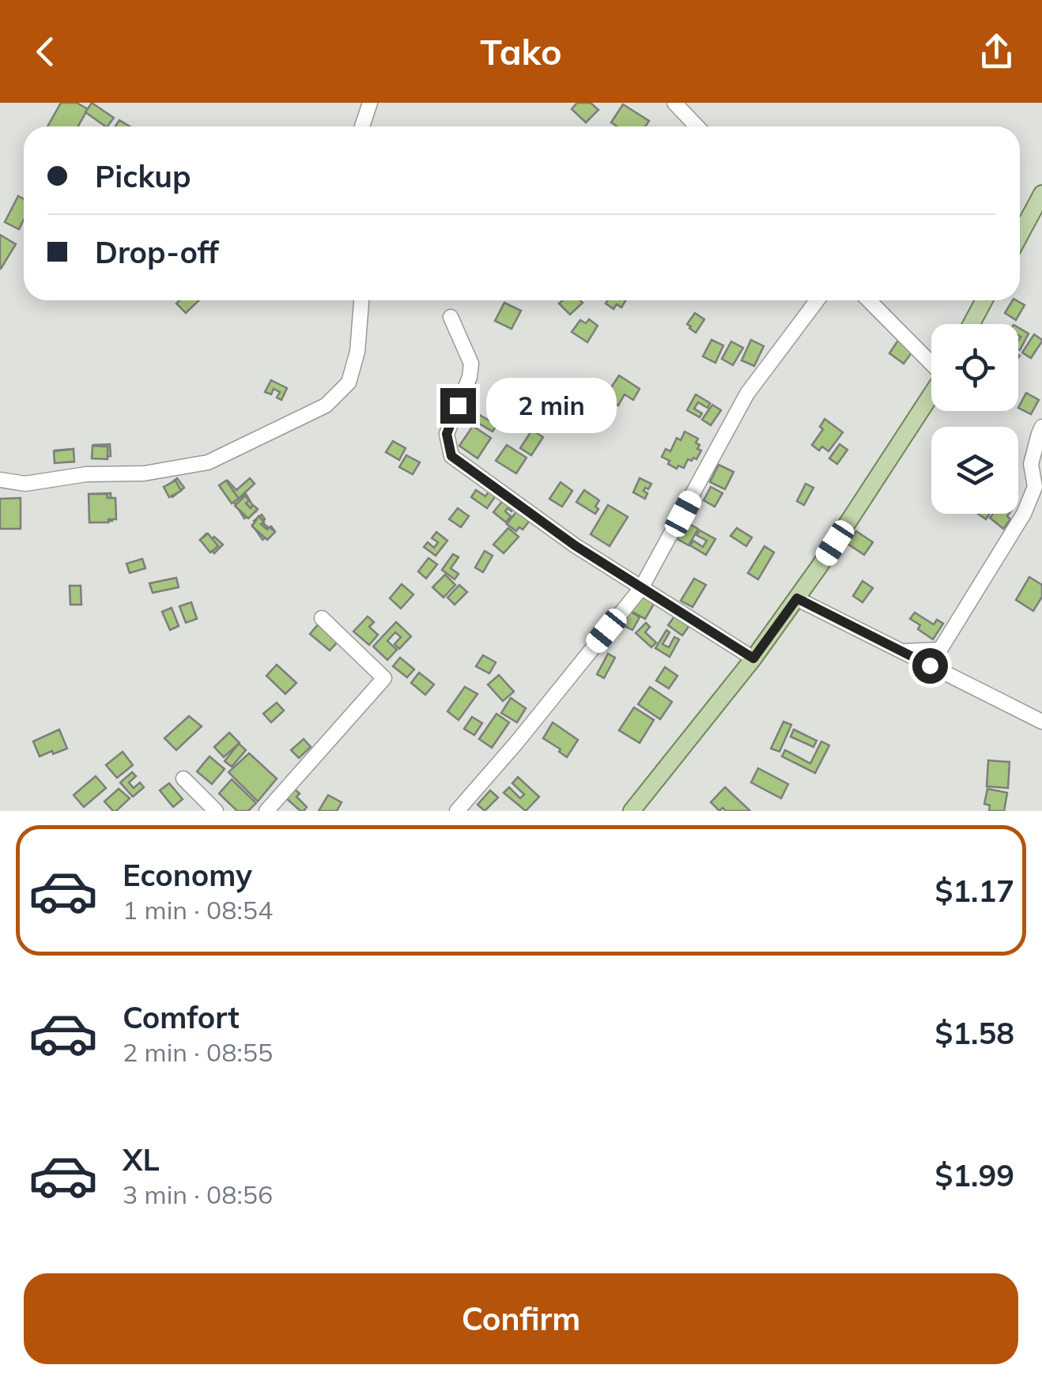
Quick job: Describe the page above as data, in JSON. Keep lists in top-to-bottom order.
{
  "page": {
    "header": "Tako",
    "banner": ["Pickup", "Drop-off"],
    "bubble": "2 min",
    "list": [
      {
        "name": "Economy",
        "note": "1 min · 08:54",
        "value": "$1.17"
      },
      {
        "name": "Comfort",
        "note": "2 min · 08:55",
        "value": "$1.58"
      },
      {
        "name": "XL",
        "note": "3 min · 08:56",
        "value": "$1.99"
      }
    ],
    "buttons": "Confirm"
  }
}
